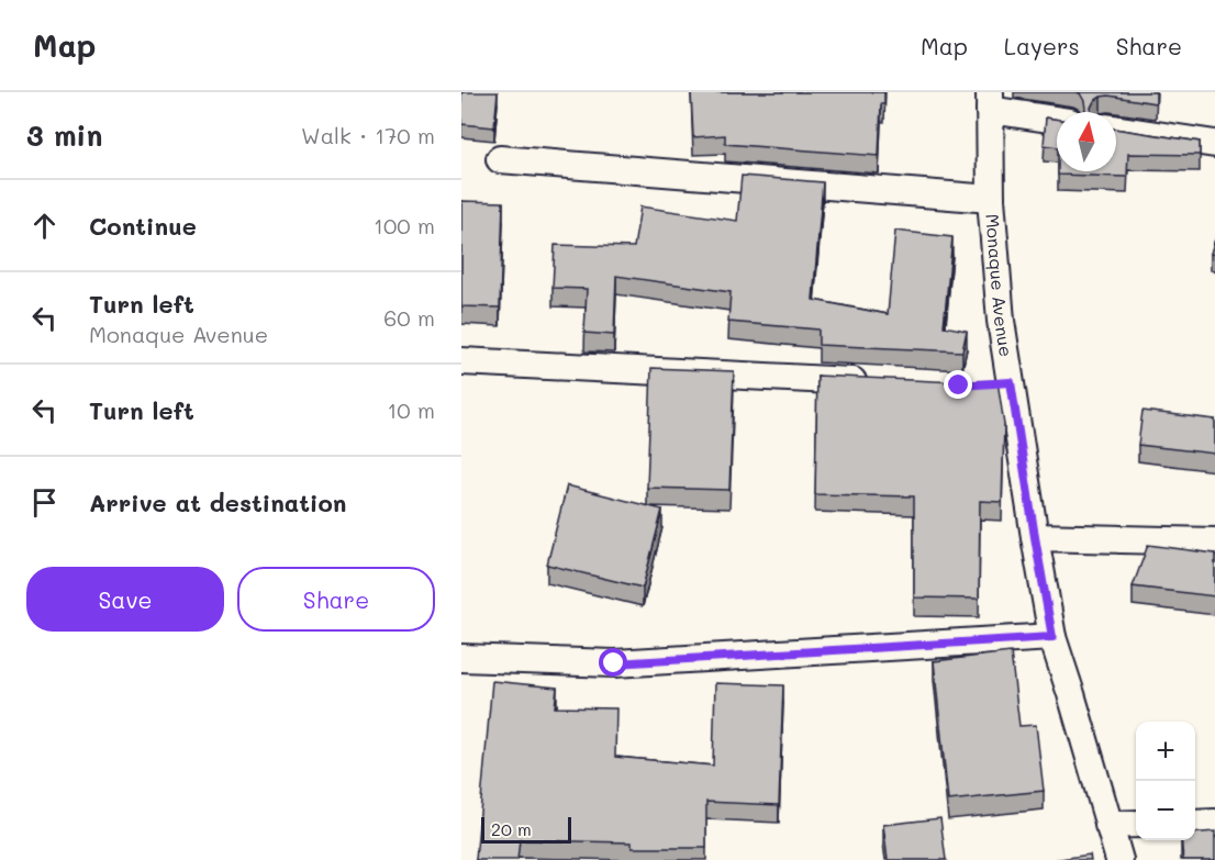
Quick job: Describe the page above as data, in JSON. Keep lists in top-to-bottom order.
{
  "streets": {
    "street": ["Monaque Avenue"]
  },
  "scale_bar": "20 m",
  "north": "top",
  "page": {
    "header": "Map",
    "nav": ["Map", "Layers", "Share"],
    "heading": ["3 min", "Walk · 170 m"],
    "list": [
      ["Continue", "100 m"],
      ["Turn left", "Monaque Avenue", "60 m"],
      ["Turn left", "10 m"],
      "Arrive at destination"
    ],
    "buttons": ["Save", "Share"],
    "map_buttons": ["+", "−"],
    "scale": "20 m"
  }
}
